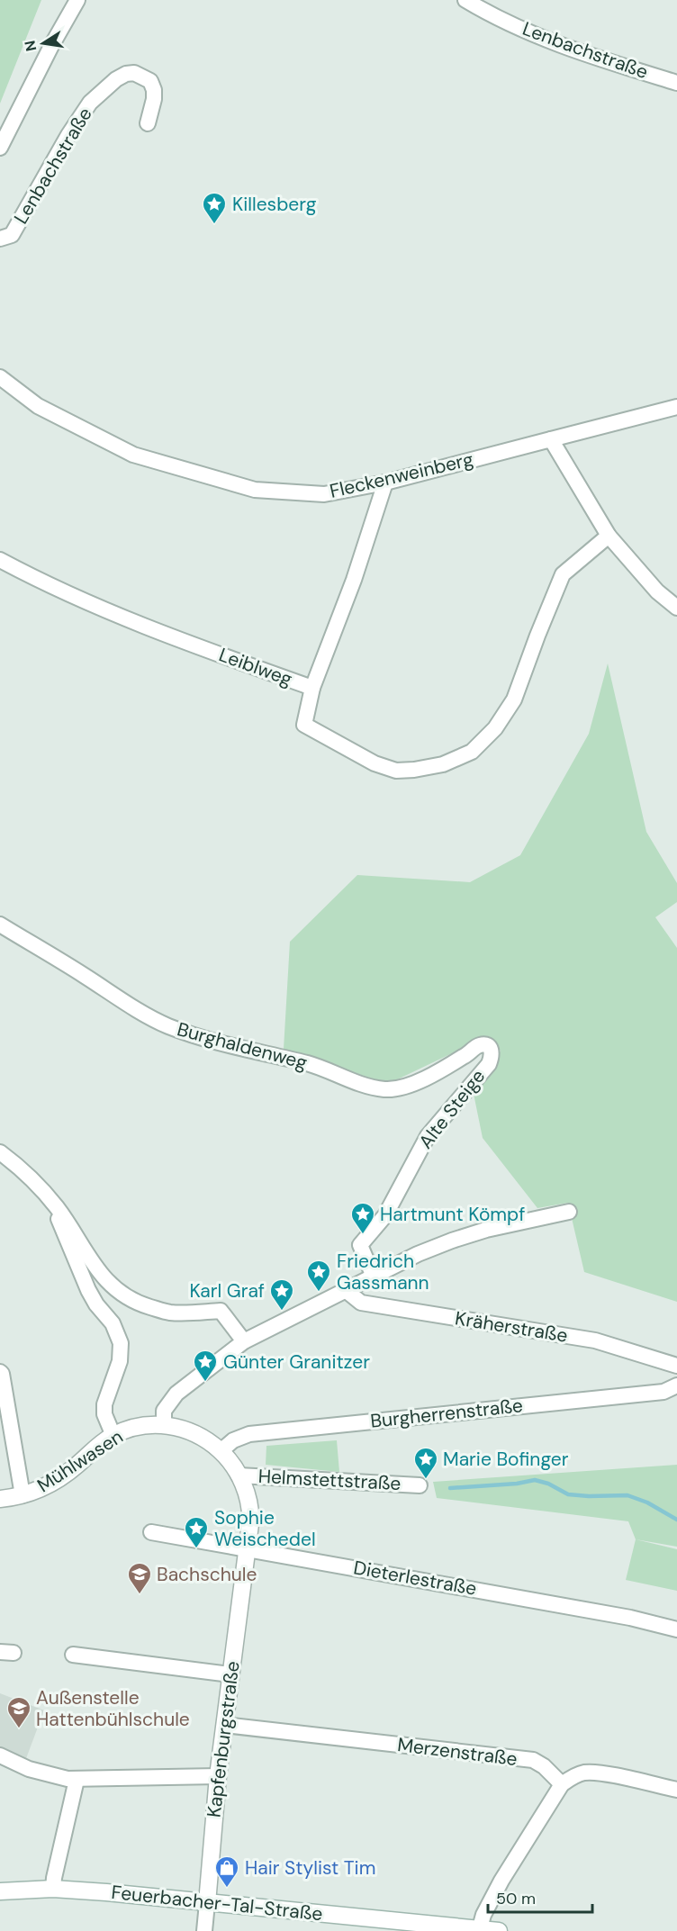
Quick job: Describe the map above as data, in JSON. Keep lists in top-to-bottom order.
{
  "streets": {
    "street": [
      "Lenbachstraße",
      "Fleckenweinberg",
      "Leiblweg",
      "Burghaldenweg",
      "Alte Steige",
      "Kräherstraße",
      "Burgherrenstraße",
      "Mühlwasen",
      "Helmstettstraße",
      "Dieterlestraße",
      "Kapfenburgstraße",
      "Merzenstraße",
      "Feuerbacher-Tal-Straße"
    ]
  },
  "crossings": [
    ["Fleckenweinberg", "Leiblweg"],
    ["Burghaldenweg", "Alte Steige"],
    ["Burgherrenstraße", "Mühlwasen"],
    ["Mühlwasen", "Helmstettstraße"],
    ["Mühlwasen", "Dieterlestraße"],
    ["Mühlwasen", "Kapfenburgstraße"],
    ["Dieterlestraße", "Kapfenburgstraße"],
    ["Kapfenburgstraße", "Merzenstraße"],
    ["Kapfenburgstraße", "Feuerbacher-Tal-Straße"]
  ],
  "places": {
    "place": [
      "Killesberg",
      "Hartmunt Kömpf",
      "Friedrich Gassmann",
      "Karl Graf",
      "Günter Granitzer",
      "Marie Bofinger",
      "Sophie Weischedel"
    ],
    "school or university": ["Bachschule", "Außenstelle Hattenbühlschule"],
    "shop": ["Hair Stylist Tim"]
  },
  "scale_bar": "50 m",
  "north": "left"
}
